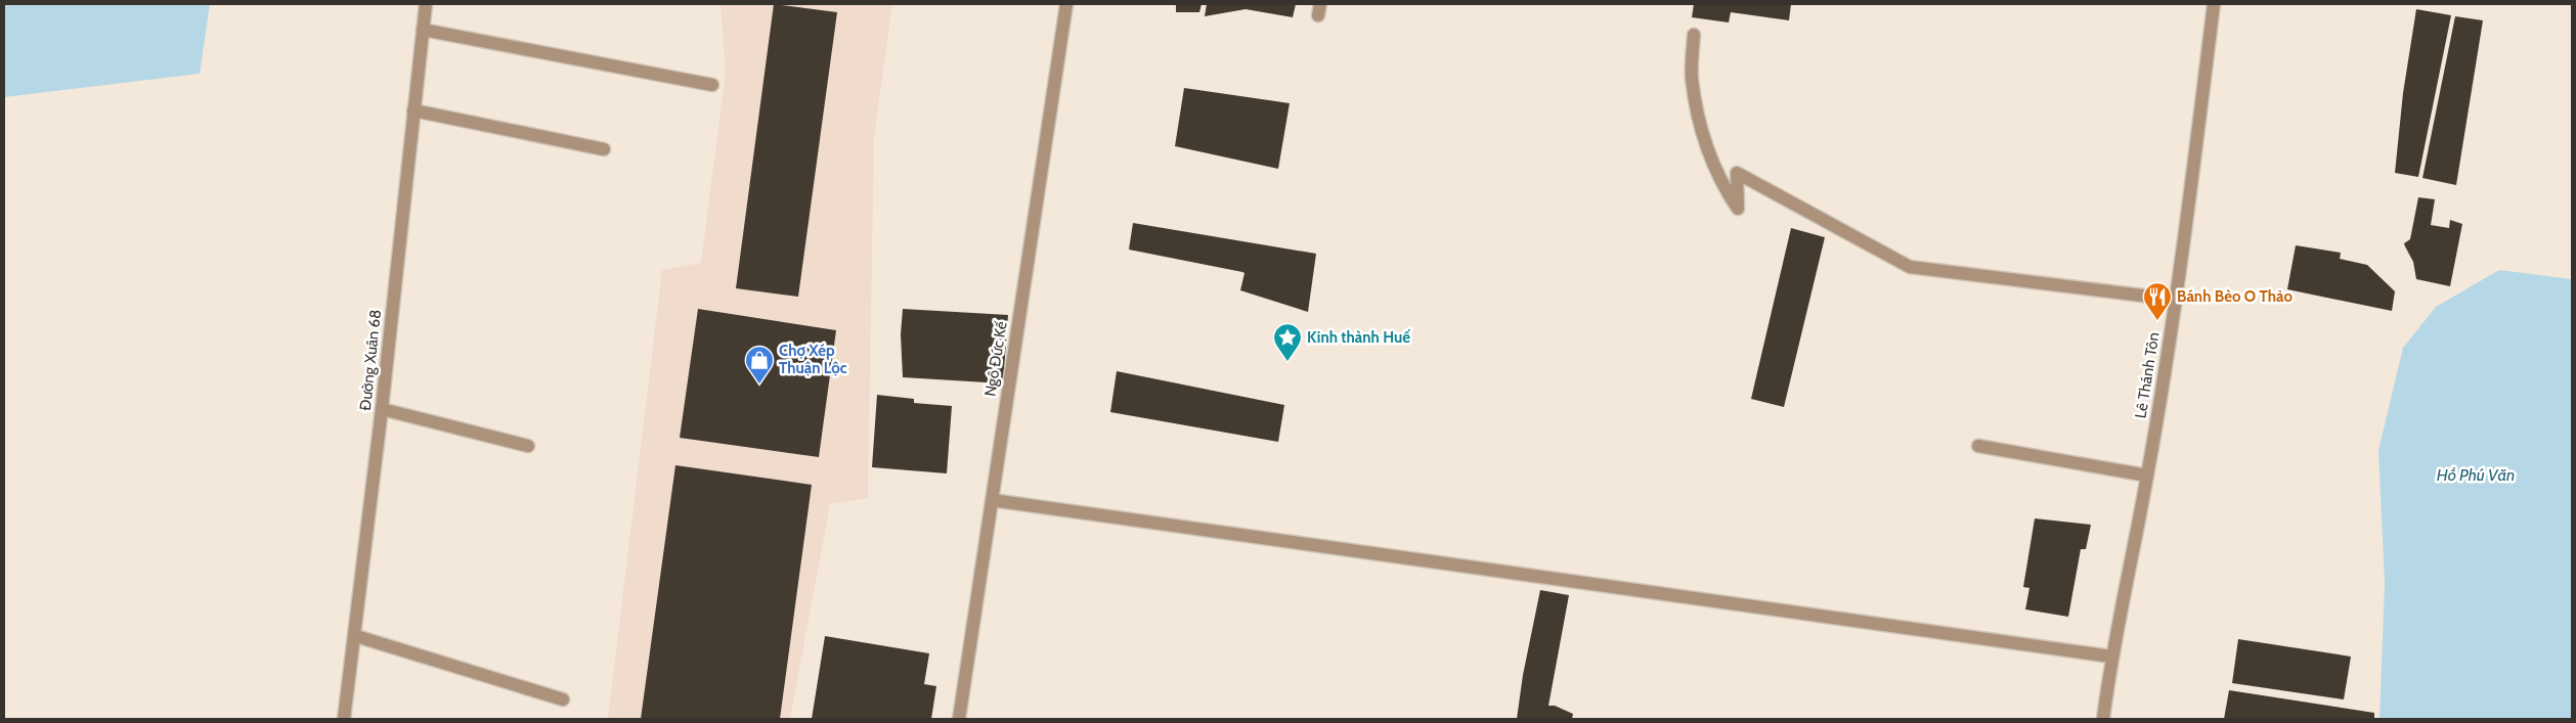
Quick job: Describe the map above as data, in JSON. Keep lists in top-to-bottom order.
{
  "streets": {
    "street": ["Ngô Đức Kế", "Đường Xuân 68", "Lê Thánh Tôn"]
  },
  "water": ["Hồ Phú Văn"],
  "places": {
    "restaurant": ["Bánh Bèo O Thảo"],
    "place": ["Kinh thành Huế"],
    "shop": ["Chợ Xép Thuận Lộc"]
  }
}
